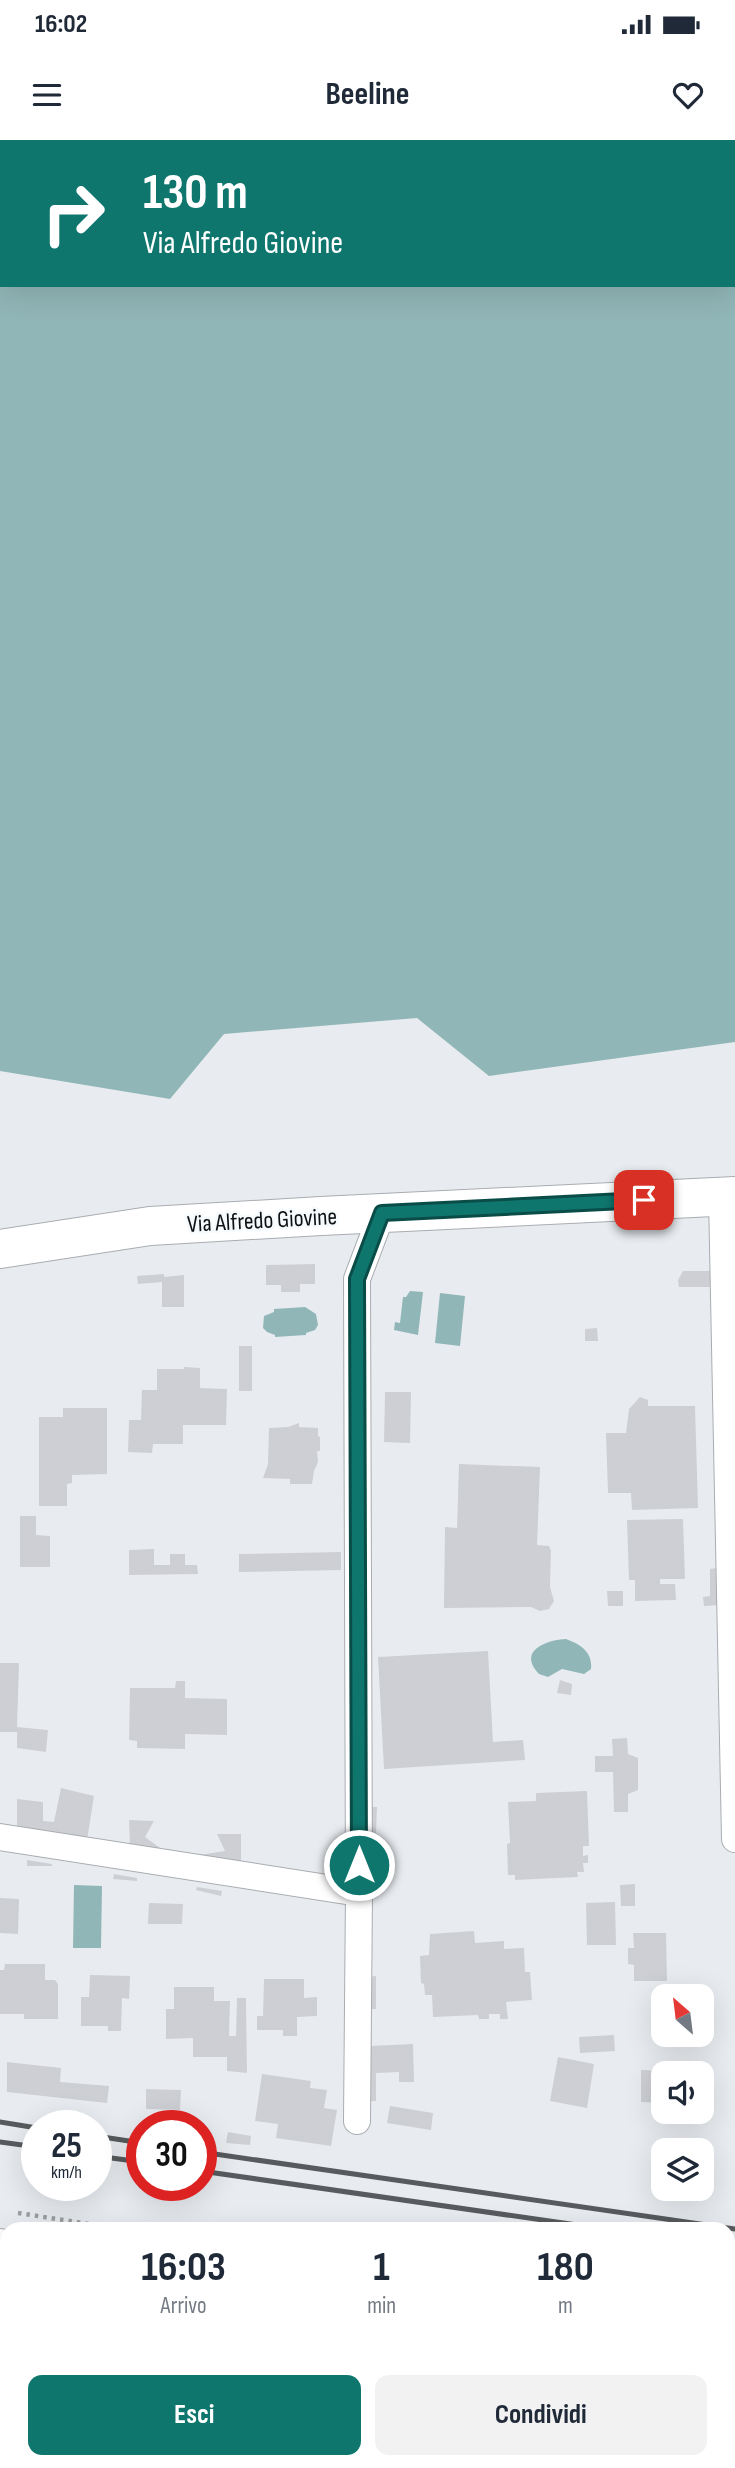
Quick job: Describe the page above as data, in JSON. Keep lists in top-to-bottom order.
{
  "streets": {
    "main road": ["Via Alfredo Giovine"]
  },
  "north": "top left",
  "page": {
    "status": "16:02",
    "header": "Beeline",
    "turn": ["130 m", "Via Alfredo Giovine"],
    "speed": "25 km/h",
    "limit": "30",
    "eta": [
      "16:03",
      "Arrivo",
      "1",
      "min",
      "180",
      "m"
    ],
    "buttons": ["Esci", "Condividi"]
  }
}
